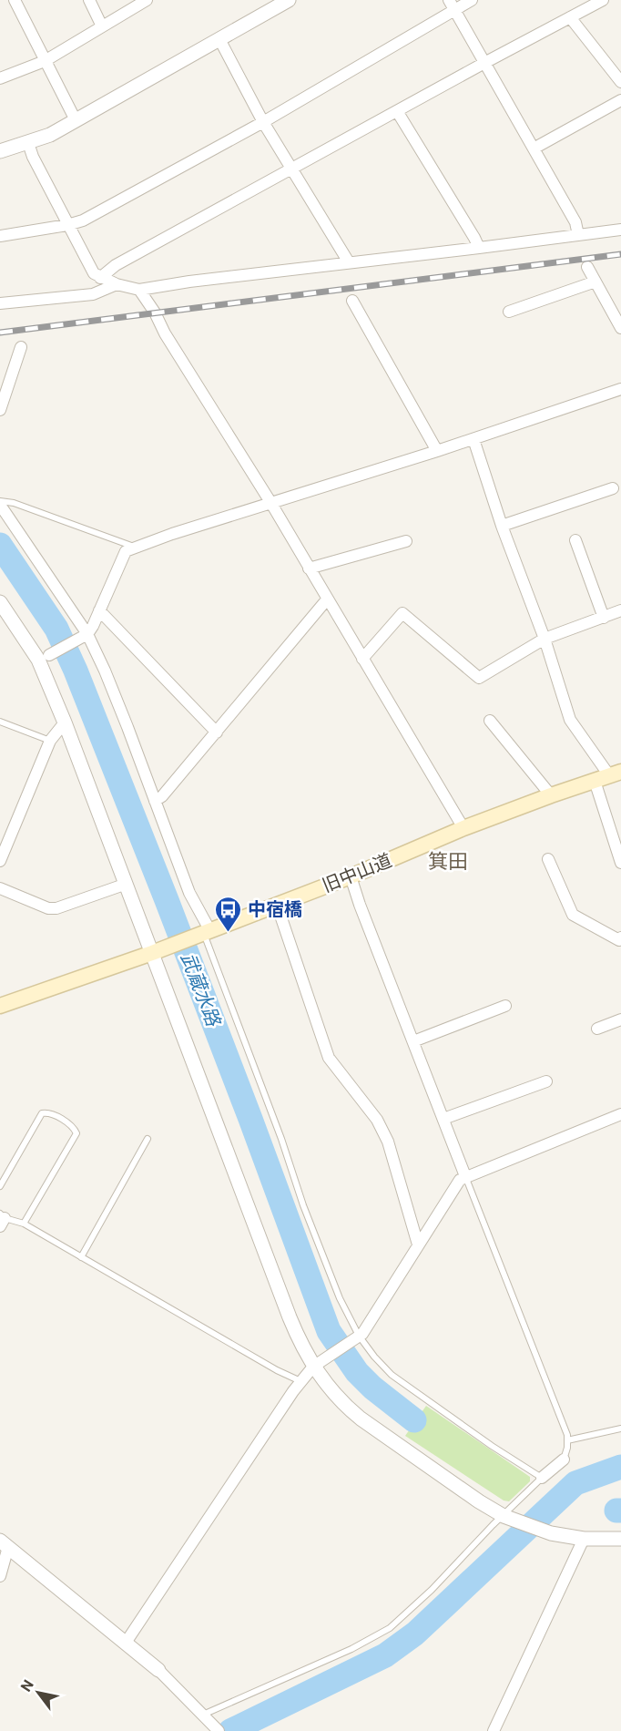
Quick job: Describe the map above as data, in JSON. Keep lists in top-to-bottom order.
{
  "streets": {
    "main road": ["旧中山道"]
  },
  "districts": ["箕田"],
  "water": ["武蔵水路"],
  "places": {
    "bus stop": ["中宿橋"]
  },
  "north": "top left"
}
